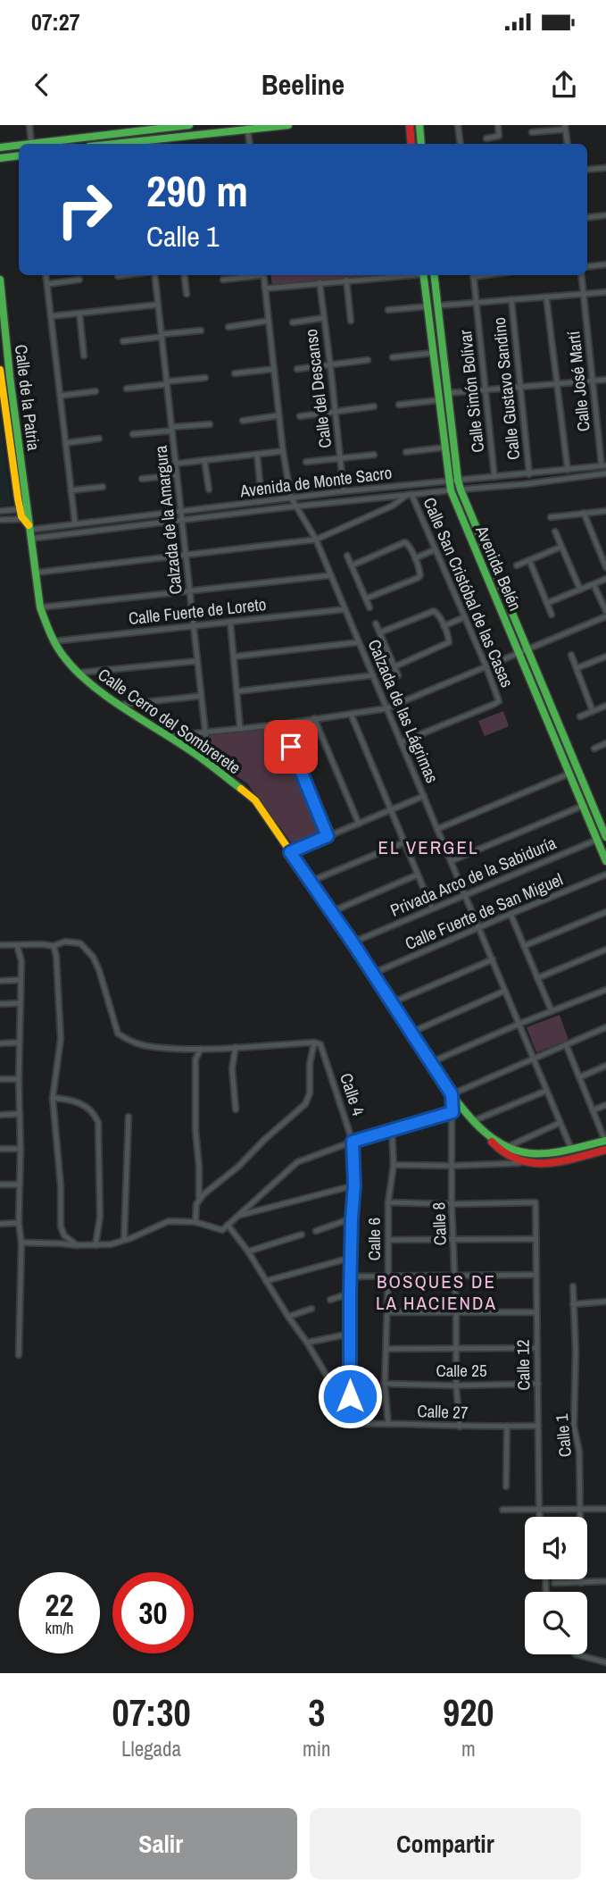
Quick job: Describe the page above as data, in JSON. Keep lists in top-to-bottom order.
{
  "streets": {
    "main road": ["Calle de la Patria", "Avenida Belén", "Calle Cerro del Sombrerete"],
    "street": [
      "Calle José Martí",
      "Calle del Descanso",
      "Calle Gustavo Sandino",
      "Calle Simón Bolívar",
      "Avenida de Monte Sacro",
      "Calzada de la Amargura",
      "Calle San Cristóbal de las Casas",
      "Calle Fuerte de Loreto",
      "Calzada de las Lágrimas",
      "Privada Arco de la Sabiduría",
      "Calle Fuerte de San Miguel",
      "Calle 4",
      "Calle 8",
      "Calle 6",
      "Calle 12",
      "Calle 25",
      "Calle 27",
      "Calle 1"
    ]
  },
  "crossings": [
    ["Calle José Martí", "Avenida de Monte Sacro"],
    ["Calle del Descanso", "Avenida de Monte Sacro"],
    ["Calle Gustavo Sandino", "Avenida de Monte Sacro"],
    ["Calle Simón Bolívar", "Avenida de Monte Sacro"],
    ["Calle de la Patria", "Avenida de Monte Sacro"],
    ["Calle de la Patria", "Calle Cerro del Sombrerete"],
    ["Avenida de Monte Sacro", "Calzada de la Amargura"],
    ["Avenida de Monte Sacro", "Avenida Belén"],
    ["Avenida de Monte Sacro", "Calle San Cristóbal de las Casas"],
    ["Avenida de Monte Sacro", "Calzada de las Lágrimas"],
    ["Avenida de Monte Sacro", "Calle Cerro del Sombrerete"],
    ["Calzada de la Amargura", "Calle Fuerte de Loreto"],
    ["Calzada de la Amargura", "Calle Cerro del Sombrerete"],
    ["Avenida Belén", "Privada Arco de la Sabiduría"],
    ["Calle San Cristóbal de las Casas", "Calzada de las Lágrimas"],
    ["Calle Fuerte de Loreto", "Calzada de las Lágrimas"],
    ["Calle Fuerte de Loreto", "Calle Cerro del Sombrerete"],
    ["Calzada de las Lágrimas", "Calle Cerro del Sombrerete"],
    ["Calzada de las Lágrimas", "Privada Arco de la Sabiduría"],
    ["Calzada de las Lágrimas", "Calle Fuerte de San Miguel"],
    ["Calle Cerro del Sombrerete", "Privada Arco de la Sabiduría"],
    ["Calle Cerro del Sombrerete", "Calle Fuerte de San Miguel"],
    ["Calle Cerro del Sombrerete", "Calle 8"],
    ["Calle 4", "Calle 27"],
    ["Calle 8", "Calle 12"],
    ["Calle 8", "Calle 25"],
    ["Calle 8", "Calle 27"],
    ["Calle 6", "Calle 25"],
    ["Calle 6", "Calle 27"],
    ["Calle 12", "Calle 25"],
    ["Calle 12", "Calle 27"]
  ],
  "districts": ["EL VERGEL", "BOSQUES DE LA HACIENDA"],
  "page": {
    "status": "07:27",
    "header": "Beeline",
    "turn": ["290 m", "Calle 1"],
    "speed": "22 km/h",
    "limit": "30",
    "eta": [
      "07:30",
      "Llegada",
      "3",
      "min",
      "920",
      "m"
    ],
    "buttons": ["Salir", "Compartir"]
  }
}
